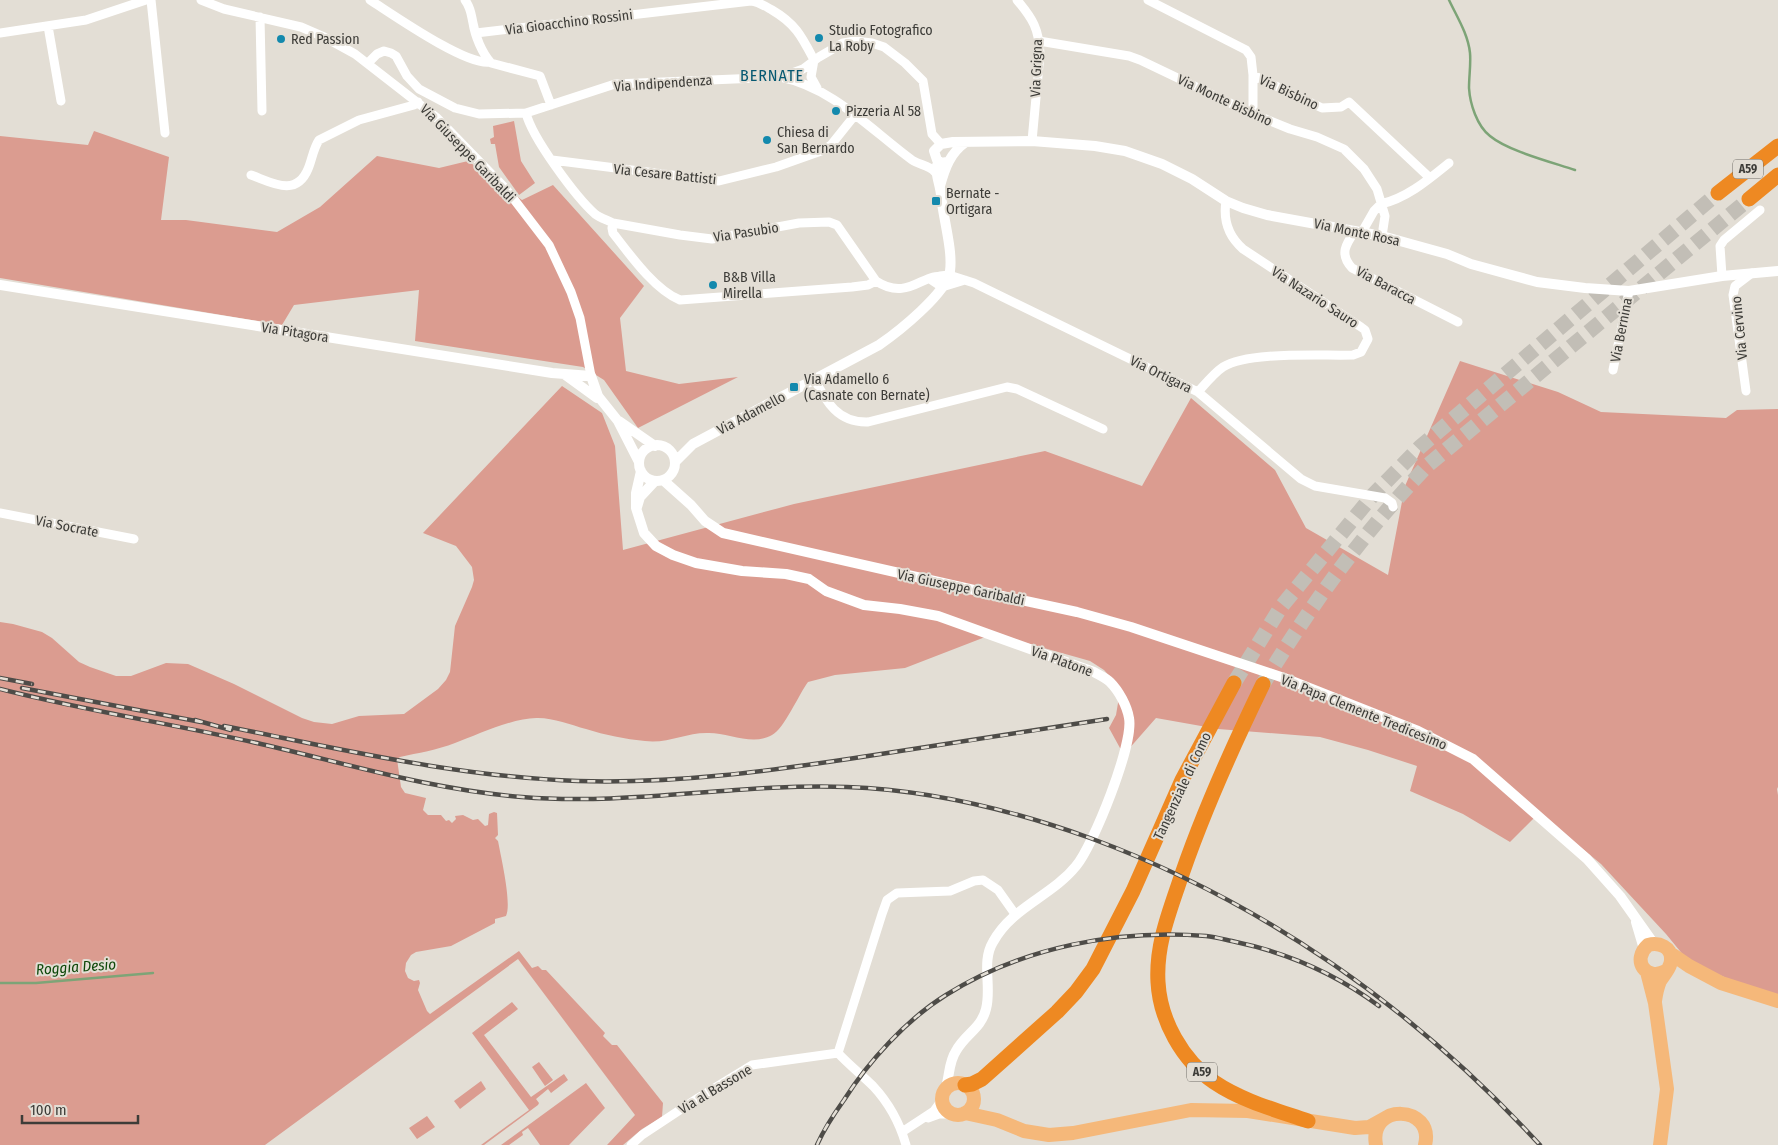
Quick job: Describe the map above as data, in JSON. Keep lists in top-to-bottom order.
{
  "streets": {
    "highway": ["A59", "Tangenziale di Como"],
    "street": [
      "Via Gioacchino Rossini",
      "Via Grigna",
      "Via Indipendenza",
      "Via Bisbino",
      "Via Monte Bisbino",
      "Via Giuseppe Garibaldi",
      "Via Cesare Battisti",
      "Via Pasubio",
      "Via Monte Rosa",
      "Via Baracca",
      "Via Nazario Sauro",
      "Via Cervino",
      "Via Bernina",
      "Via Pitagora",
      "Via Ortigara",
      "Via Adamello",
      "Via Socrate",
      "Via Platone",
      "Via Papa Clemente Tredicesimo",
      "Via al Bassone"
    ]
  },
  "crossings": [
    ["Via Grigna", "Via Monte Bisbino"],
    ["Via Grigna", "Via Monte Rosa"],
    ["Via Indipendenza", "Via Giuseppe Garibaldi"],
    ["Via Indipendenza", "Via Pasubio"],
    ["Via Monte Bisbino", "Via Monte Rosa"],
    ["Via Giuseppe Garibaldi", "Via Pitagora"],
    ["Via Giuseppe Garibaldi", "Via Adamello"],
    ["Via Giuseppe Garibaldi", "Via Papa Clemente Tredicesimo"],
    ["Via Cesare Battisti", "Via Pasubio"],
    ["Via Monte Rosa", "Via Baracca"],
    ["Via Monte Rosa", "Via Nazario Sauro"],
    ["Via Monte Rosa", "Via Cervino"],
    ["Via Monte Rosa", "Via Bernina"],
    ["Via Nazario Sauro", "Via Ortigara"],
    ["Via Ortigara", "Via Adamello"],
    ["Via Platone", "Tangenziale di Como"]
  ],
  "districts": ["BERNATE"],
  "water": ["Roggia Desio"],
  "places": {
    "other": [
      "Studio Fotografico La Roby",
      "Red Passion",
      "Pizzeria Al 58",
      "Chiesa di San Bernardo",
      "B&B Villa Mirella"
    ],
    "transit": ["Bernate - Ortigara", "Via Adamello 6 (Casnate con Bernate)"]
  },
  "scale_bar": "100 m"
}
